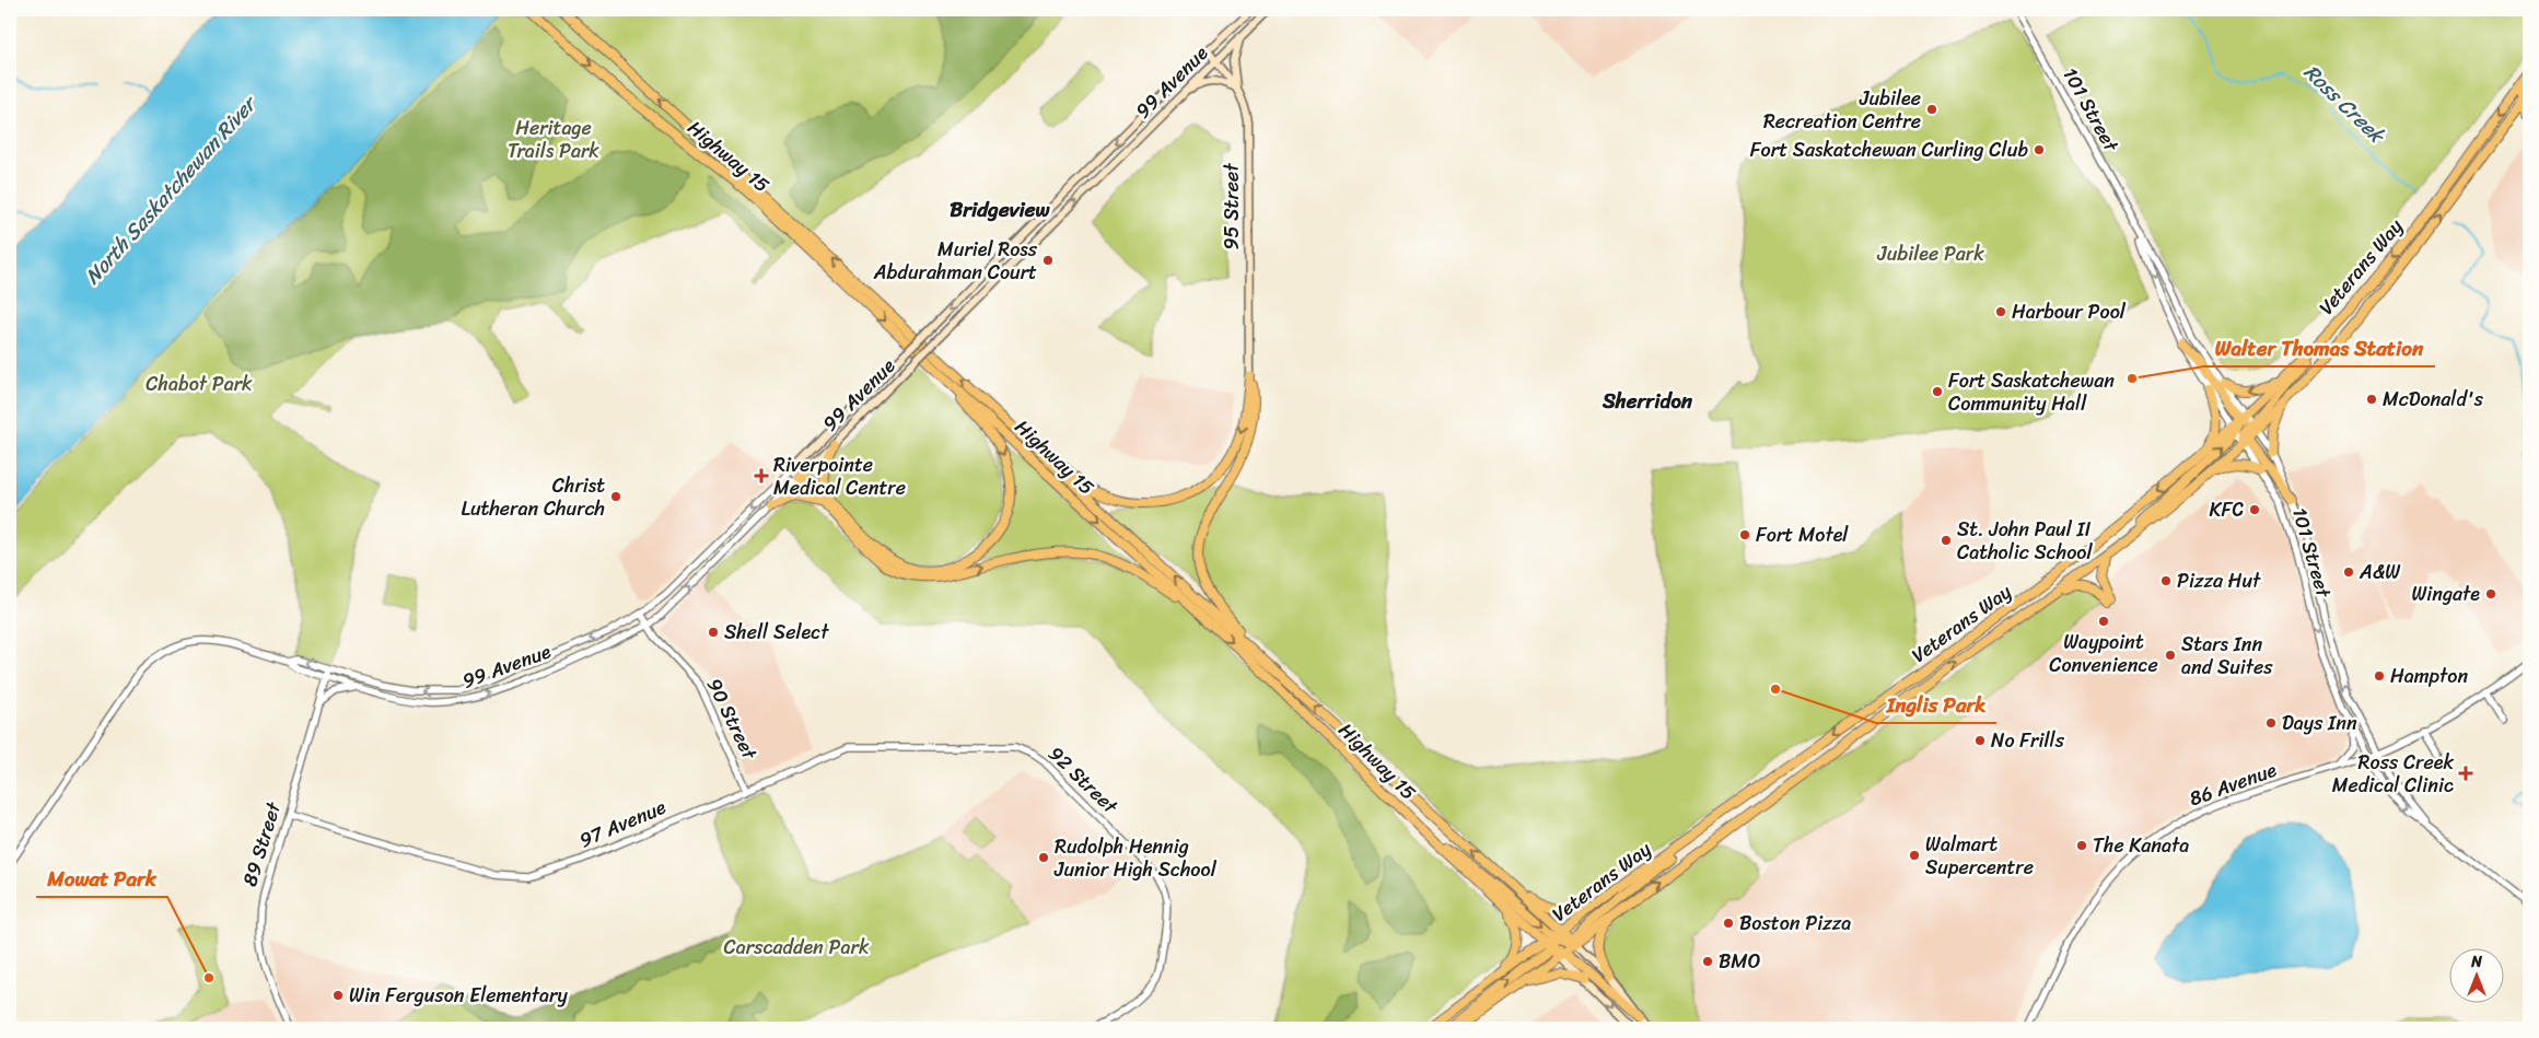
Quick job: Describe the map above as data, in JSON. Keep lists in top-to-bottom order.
{
  "streets": {
    "main road": [
      "99 Avenue",
      "Highway 15",
      "95 Street",
      "Veterans Way"
    ],
    "street": [
      "101 Street",
      "90 Street",
      "92 Street",
      "86 Avenue",
      "97 Avenue",
      "89 Street"
    ]
  },
  "crossings": [
    ["99 Avenue", "95 Street"],
    ["99 Avenue", "90 Street"],
    ["99 Avenue", "89 Street"],
    ["101 Street", "Veterans Way"],
    ["101 Street", "86 Avenue"],
    ["Highway 15", "Veterans Way"],
    ["90 Street", "97 Avenue"],
    ["92 Street", "97 Avenue"],
    ["97 Avenue", "89 Street"]
  ],
  "districts": ["Bridgeview", "Sherridon"],
  "water": ["Ross Creek", "North Saskatchewan River"],
  "parks": [
    "Heritage Trails Park",
    "Jubilee Park",
    "Chabot Park",
    "Carscadden Park"
  ],
  "places": {
    "other": [
      "Jubilee Recreation Centre",
      "Fort Saskatchewan Curling Club",
      "Muriel Ross Abdurahman Court",
      "Harbour Pool",
      "Walter Thomas Station",
      "Fort Saskatchewan Community Hall",
      "McDonald's",
      "Christ Lutheran Church",
      "KFC",
      "Fort Motel",
      "St. John Paul II Catholic School",
      "A&W",
      "Pizza Hut",
      "Wingate",
      "Waypoint Convenience",
      "Shell Select",
      "Stars Inn and Suites",
      "Hampton",
      "Inglis Park",
      "Days Inn",
      "No Frills",
      "The Kanata",
      "Walmart Supercentre",
      "Rudolph Hennig Junior High School",
      "Boston Pizza",
      "BMO",
      "Mowat Park",
      "Win Ferguson Elementary"
    ],
    "health": ["Riverpointe Medical Centre", "Ross Creek Medical Clinic"]
  },
  "north": "top"
}
